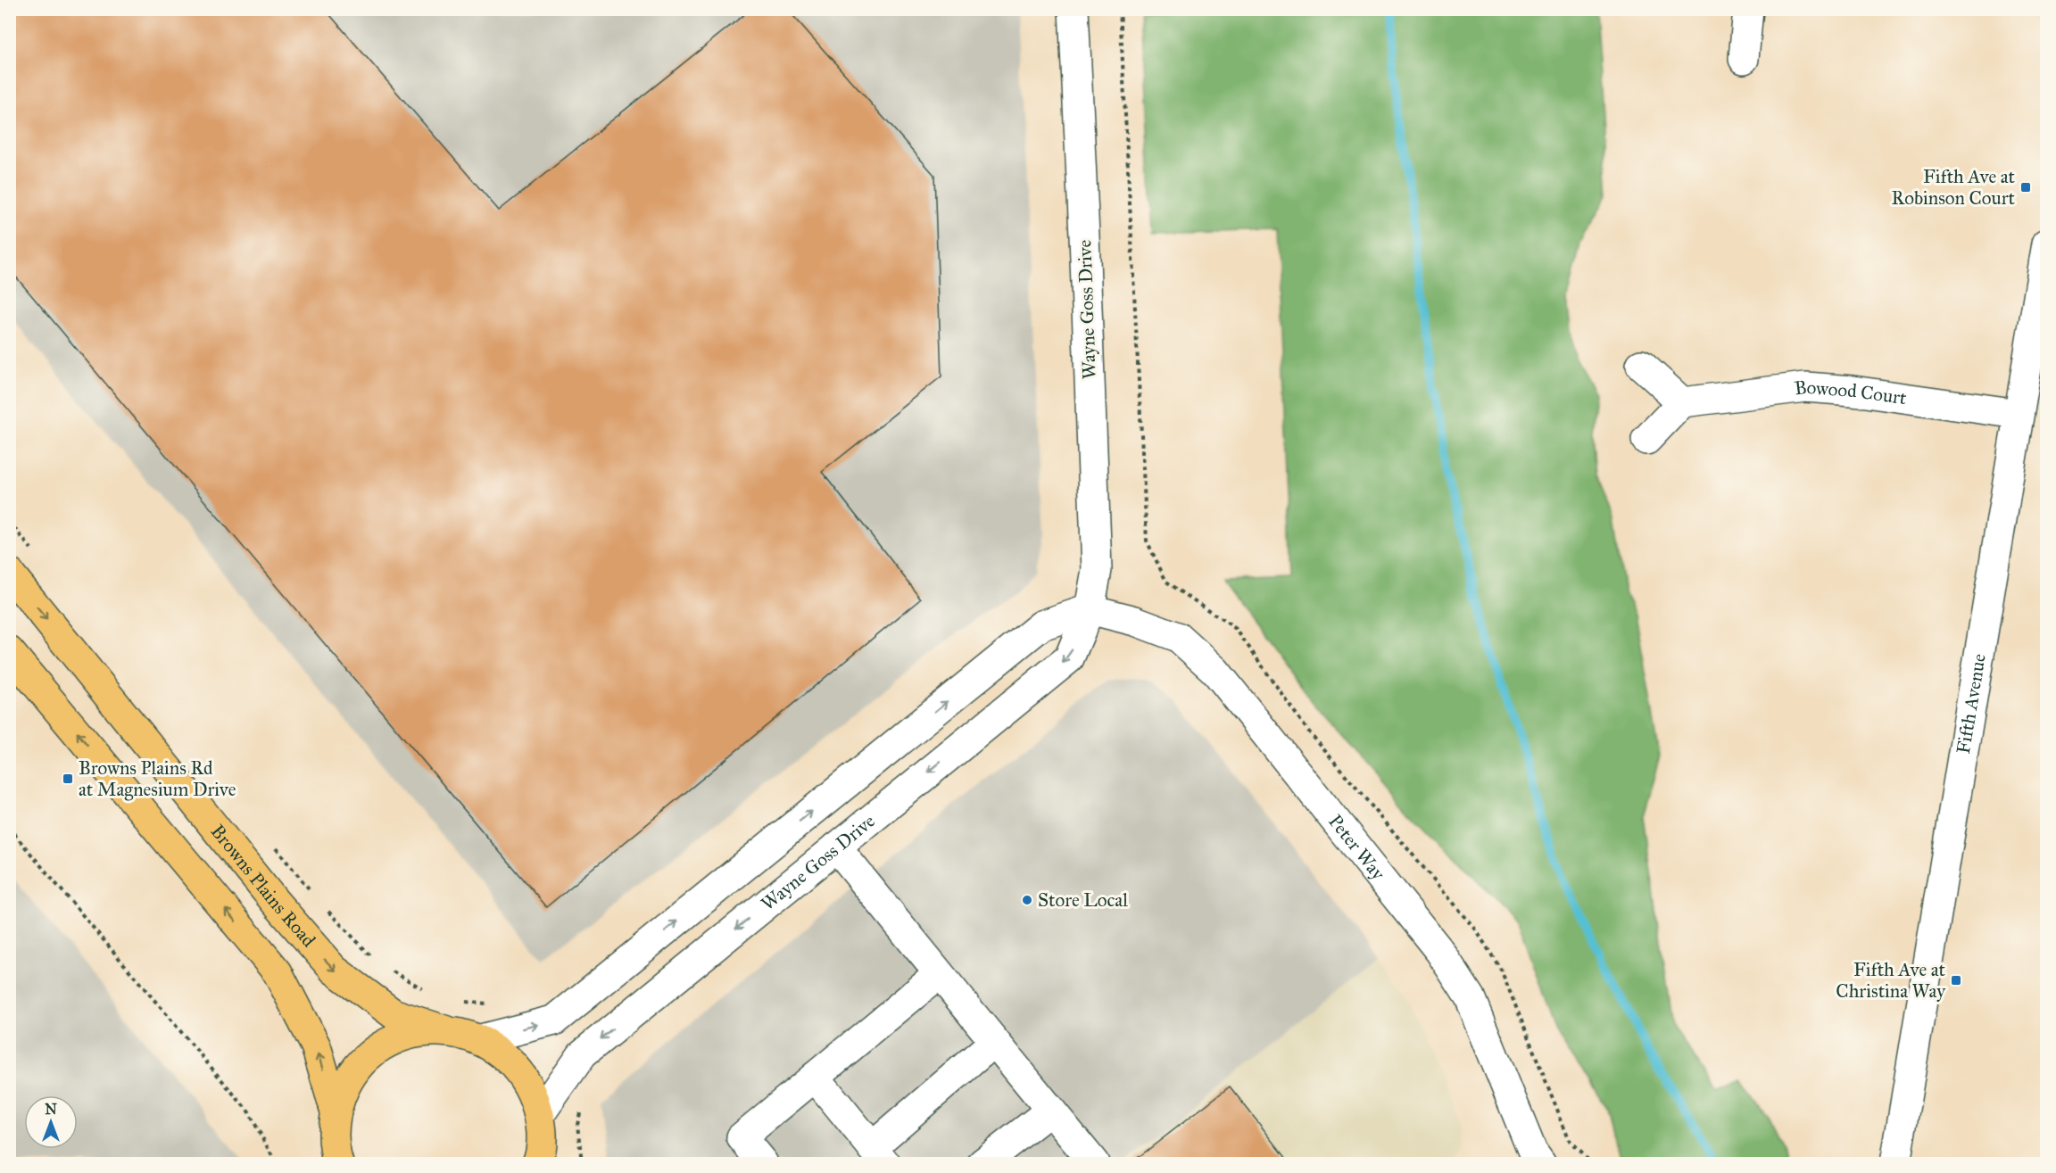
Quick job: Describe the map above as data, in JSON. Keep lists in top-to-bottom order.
{
  "streets": {
    "main road": ["Browns Plains Road"],
    "street": [
      "Wayne Goss Drive",
      "Bowood Court",
      "Fifth Avenue",
      "Peter Way"
    ]
  },
  "crossings": [
    ["Wayne Goss Drive", "Peter Way"],
    ["Bowood Court", "Fifth Avenue"]
  ],
  "places": {
    "transit": ["Fifth Ave at Robinson Court", "Browns Plains Rd at Magnesium Drive", "Fifth Ave at Christina Way"],
    "other": ["Store Local"]
  },
  "north": "top"
}
